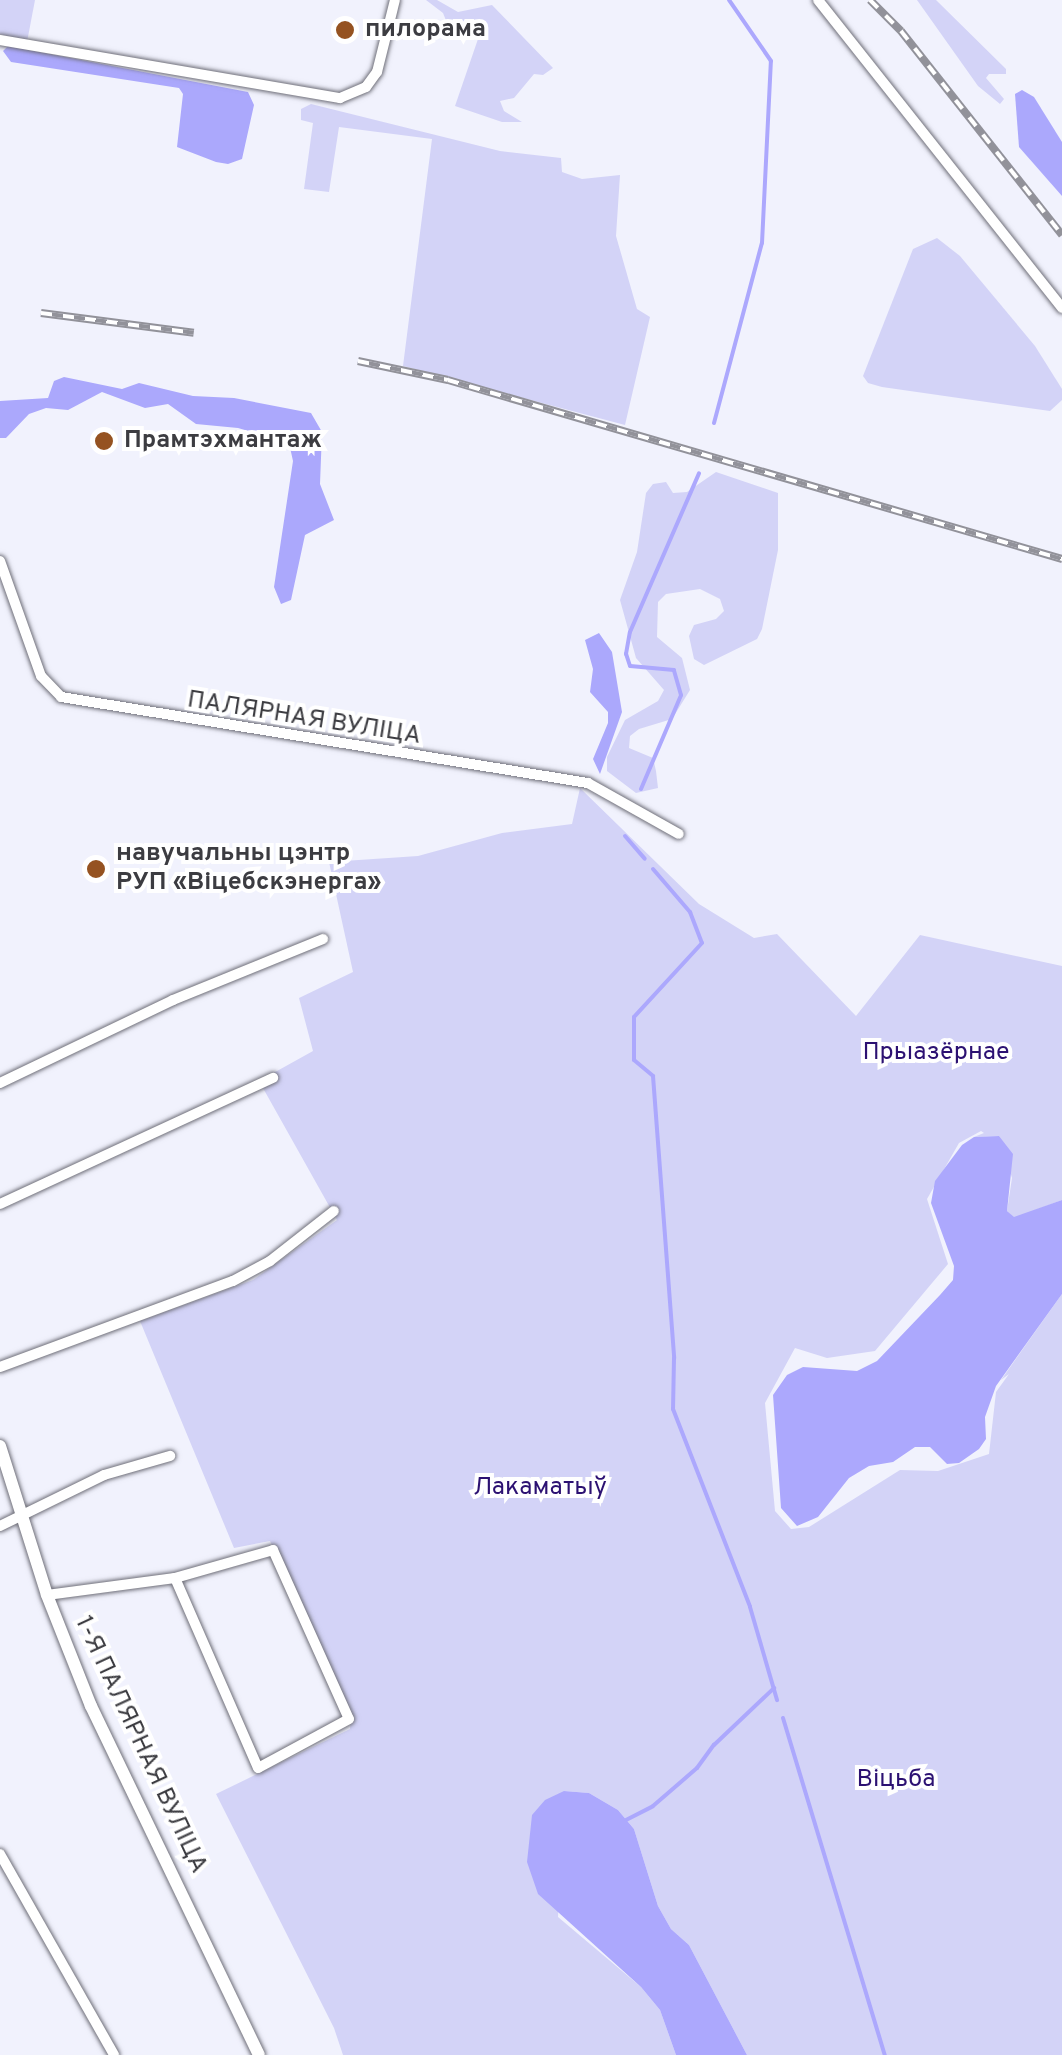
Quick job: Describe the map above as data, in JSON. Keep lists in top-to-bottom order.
{
  "streets": {
    "street": ["ПАЛЯРНАЯ ВУЛІЦА", "1-Я ПАЛЯРНАЯ ВУЛІЦА"]
  },
  "parks": ["Прыазёрнае", "Лакаматыў", "Віцьба"],
  "places": ["пилорама", "Прамтэхмантаж", "навучальны цэнтр РУП «Віцебскэнерга»"]
}
